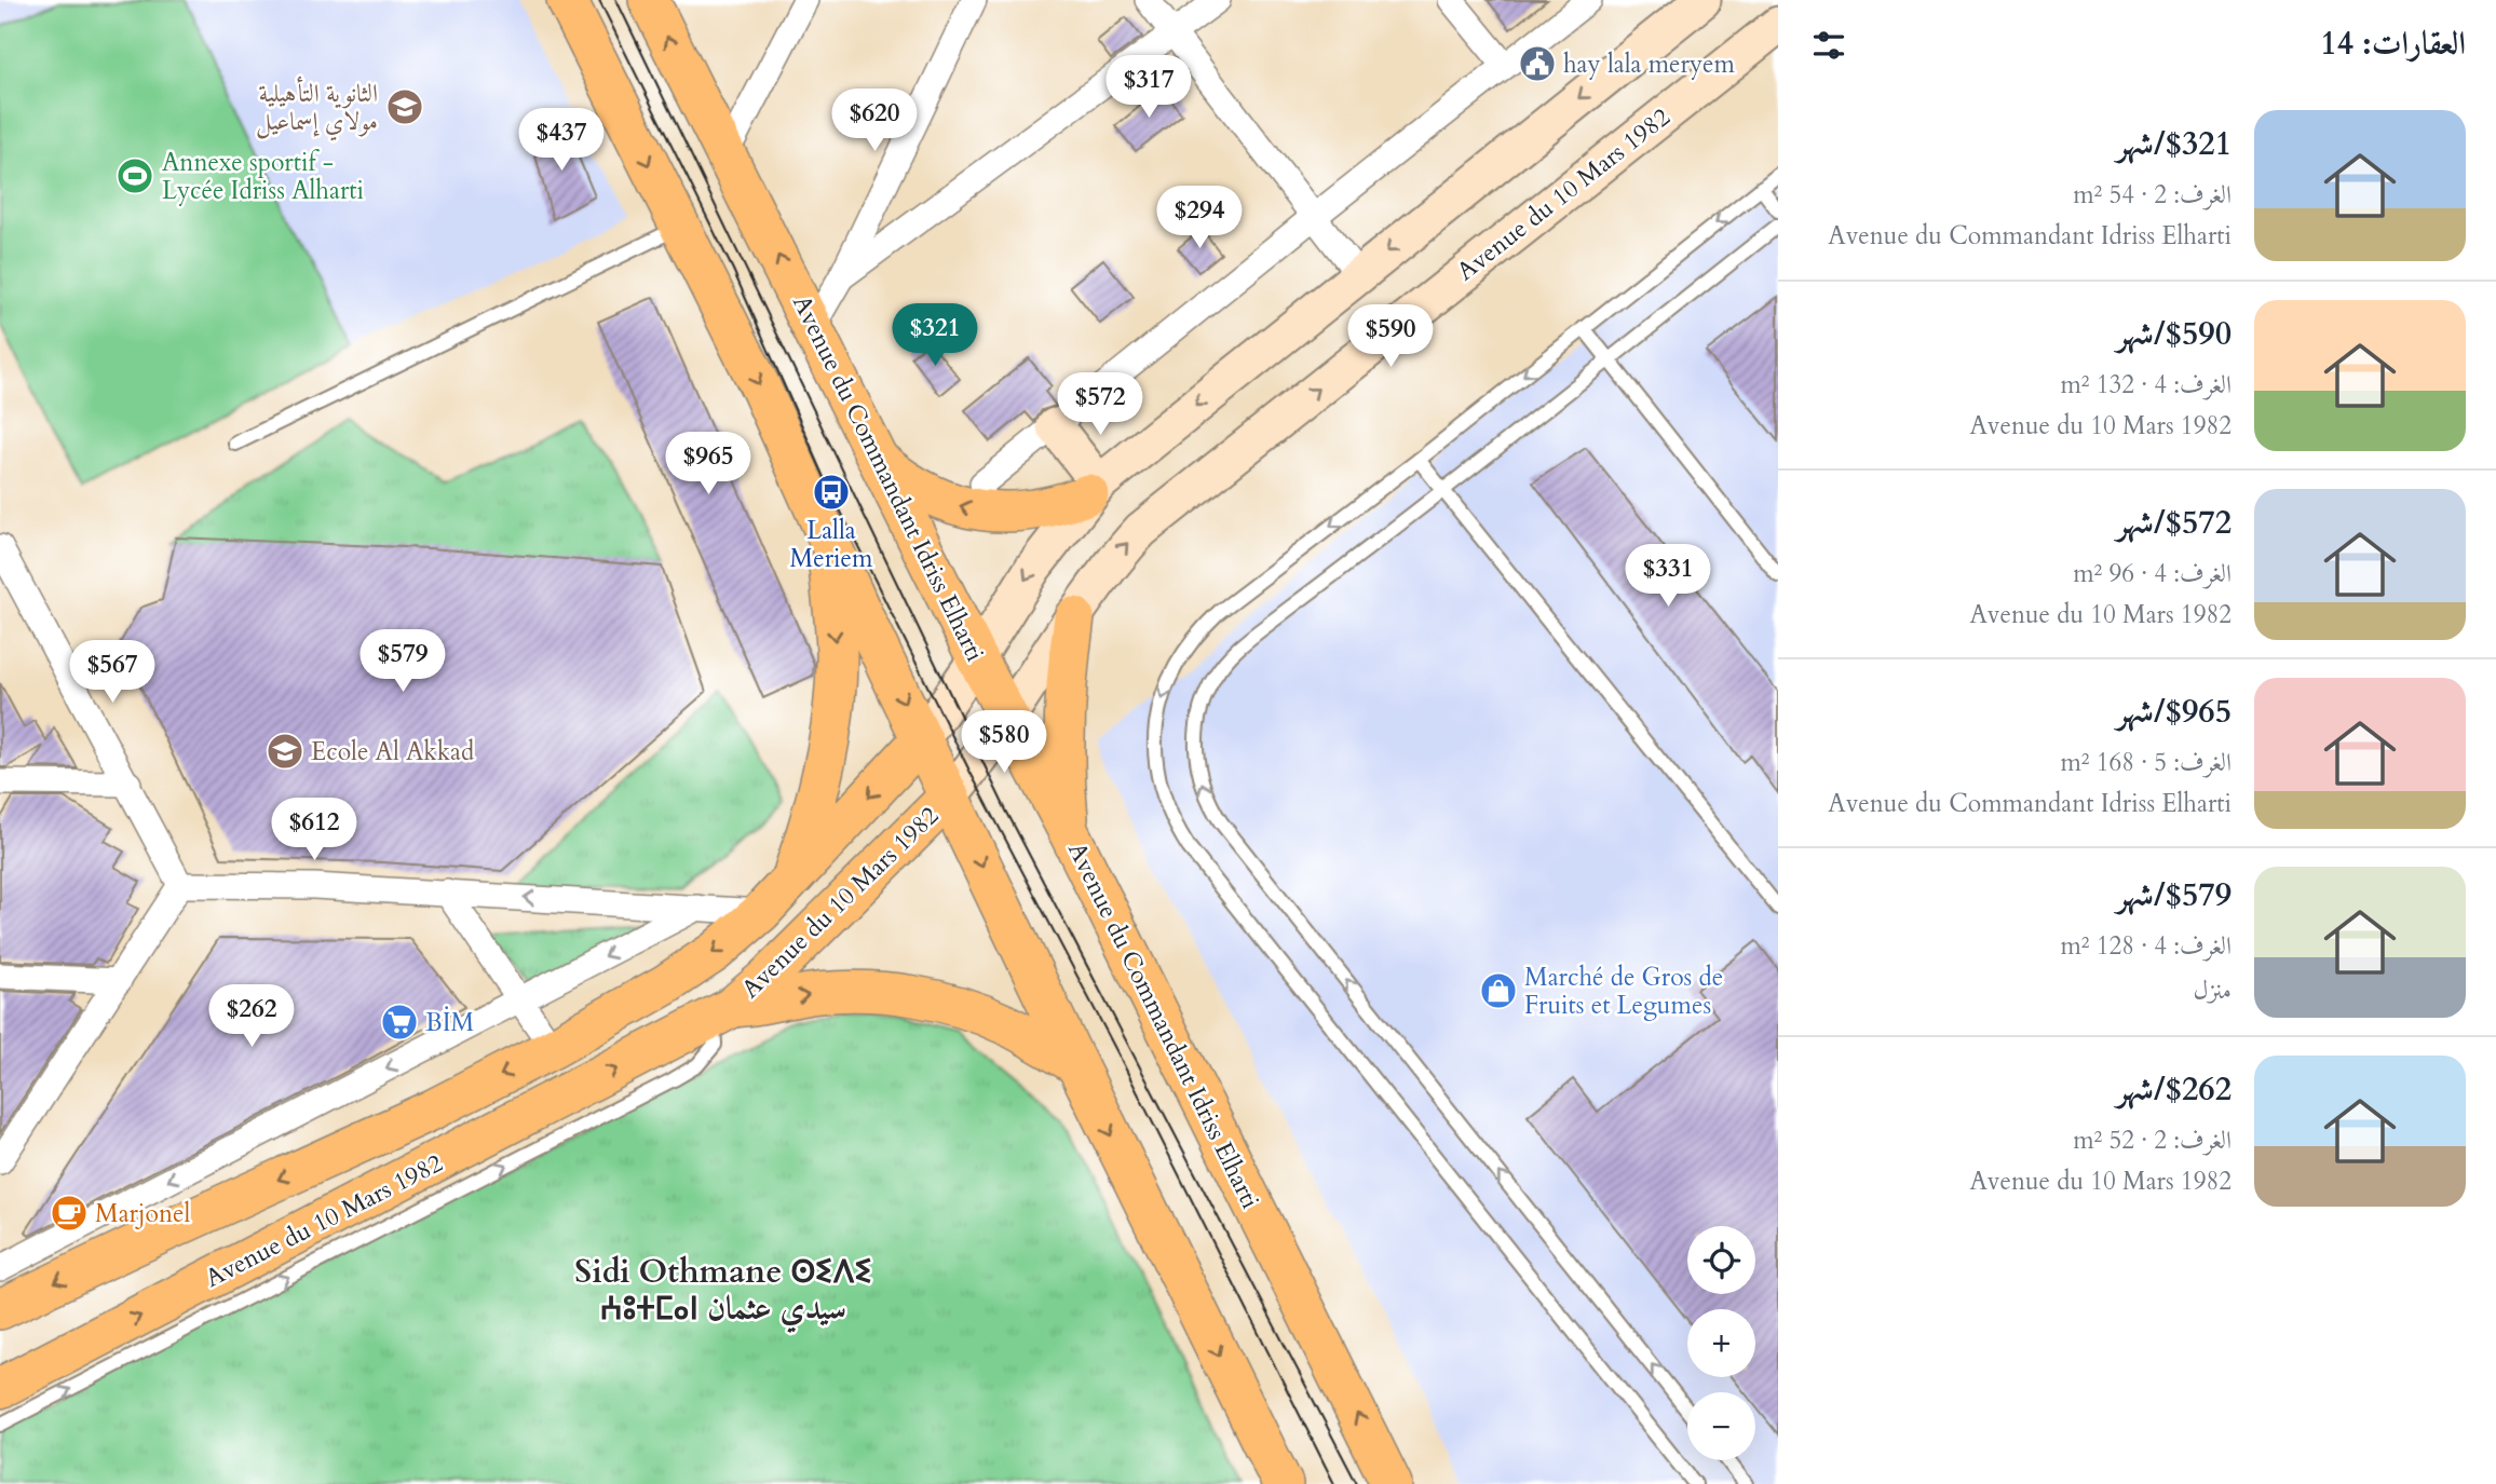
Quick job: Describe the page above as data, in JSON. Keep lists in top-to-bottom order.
{
  "streets": {
    "main road": ["Avenue du 10 Mars 1982", "Avenue du Commandant Idriss Elharti"]
  },
  "crossings": [
    ["Avenue du 10 Mars 1982", "Avenue du Commandant Idriss Elharti"]
  ],
  "districts": ["Sidi Othmane ⵙⵉⴷⵉ ⵄⵓⵜⵎⴰⵏ سيدي عثمان"],
  "places": {
    "public building": ["hay lala meryem"],
    "school or university": ["الثانوية التأهيلية مولاي إسماعيل", "Ecole Al Akkad"],
    "sports": ["Annexe sportif - Lycée Idriss Alharti"],
    "bus stop": ["Lalla Meriem"],
    "shop": ["Marché de Gros de Fruits et Legumes"],
    "supermarket": ["BİM"],
    "cafe": ["Marjonel"]
  },
  "page": {
    "heading": "العقارات: 14",
    "price": [
      "$317",
      "$620",
      "$437",
      "$294",
      "$321",
      "$590",
      "$572",
      "$965",
      "$331",
      "$579",
      "$567",
      "$580",
      "$612",
      "$262"
    ],
    "list": [
      {
        "name": "$321/شهر",
        "note": "الغرف: 2 · 54 m² · Avenue du Commandant Idriss Elharti"
      },
      {
        "name": "$590/شهر",
        "note": "الغرف: 4 · 132 m² · Avenue du 10 Mars 1982"
      },
      {
        "name": "$572/شهر",
        "note": "الغرف: 4 · 96 m² · Avenue du 10 Mars 1982"
      },
      {
        "name": "$965/شهر",
        "note": "الغرف: 5 · 168 m² · Avenue du Commandant Idriss Elharti"
      },
      {
        "name": "$579/شهر",
        "note": "الغرف: 4 · 128 m² · منزل"
      },
      {
        "name": "$262/شهر",
        "note": "الغرف: 2 · 52 m² · Avenue du 10 Mars 1982"
      }
    ],
    "map_buttons": ["+", "−"]
  }
}
